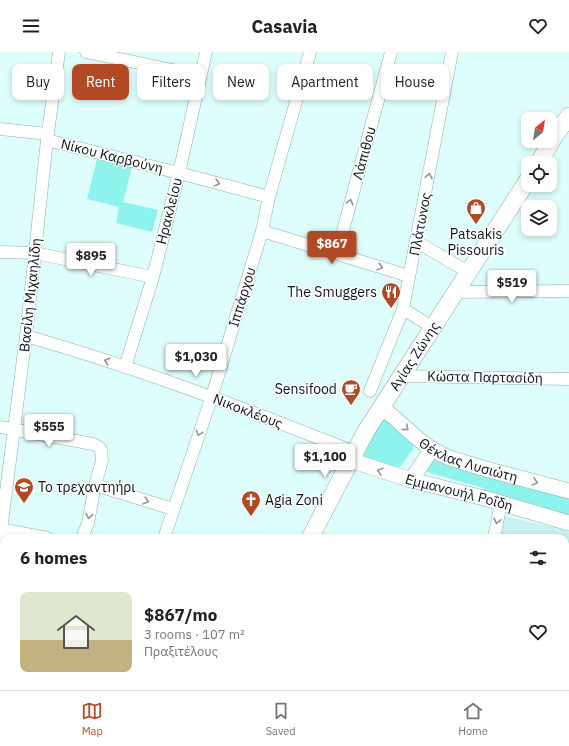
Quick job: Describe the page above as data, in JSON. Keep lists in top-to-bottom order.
{
  "streets": {
    "main road": ["Αγίας Ζώνης"],
    "street": [
      "Λάπιθου",
      "Νίκου Καρβούνη",
      "Ηρακλείου",
      "Πλάτωνος",
      "Βασίλη Μιχαηλίδη",
      "Ιππάρχου",
      "Κώστα Παρτασίδη",
      "Νικοκλέους",
      "Θέκλας Λυσιώτη",
      "Εμμανουήλ Ροΐδη"
    ]
  },
  "crossings": [
    ["Νίκου Καρβούνη", "Ηρακλείου"],
    ["Νίκου Καρβούνη", "Βασίλη Μιχαηλίδη"],
    ["Νίκου Καρβούνη", "Ιππάρχου"],
    ["Ηρακλείου", "Νικοκλέους"],
    ["Βασίλη Μιχαηλίδη", "Νικοκλέους"],
    ["Ιππάρχου", "Νικοκλέους"],
    ["Αγίας Ζώνης", "Κώστα Παρτασίδη"],
    ["Αγίας Ζώνης", "Νικοκλέους"],
    ["Αγίας Ζώνης", "Θέκλας Λυσιώτη"],
    ["Αγίας Ζώνης", "Εμμανουήλ Ροΐδη"],
    ["Νικοκλέους", "Εμμανουήλ Ροΐδη"]
  ],
  "one_way": ["Λάπιθου", "Πλάτωνος", "Θέκλας Λυσιώτη"],
  "places": {
    "shop": ["Patsakis Pissouris"],
    "restaurant": ["The Smuggers"],
    "cafe": ["Sensifood"],
    "school or university": ["Το τρεχαντηήρι"],
    "church": ["Agia Zoni"]
  },
  "north": "top right",
  "page": {
    "header": "Casavia",
    "chip": [
      "Buy",
      "Rent",
      "Filters",
      "New",
      "Apartment",
      "House"
    ],
    "price": [
      "$867",
      "$895",
      "$519",
      "$1,030",
      "$555",
      "$1,100"
    ],
    "heading": "6 homes",
    "list": [
      {
        "name": "$867/mo",
        "note": "3 rooms · 107 m² · Πραξιτέλους"
      }
    ],
    "tabs": ["Map", "Saved", "Home"]
  }
}
